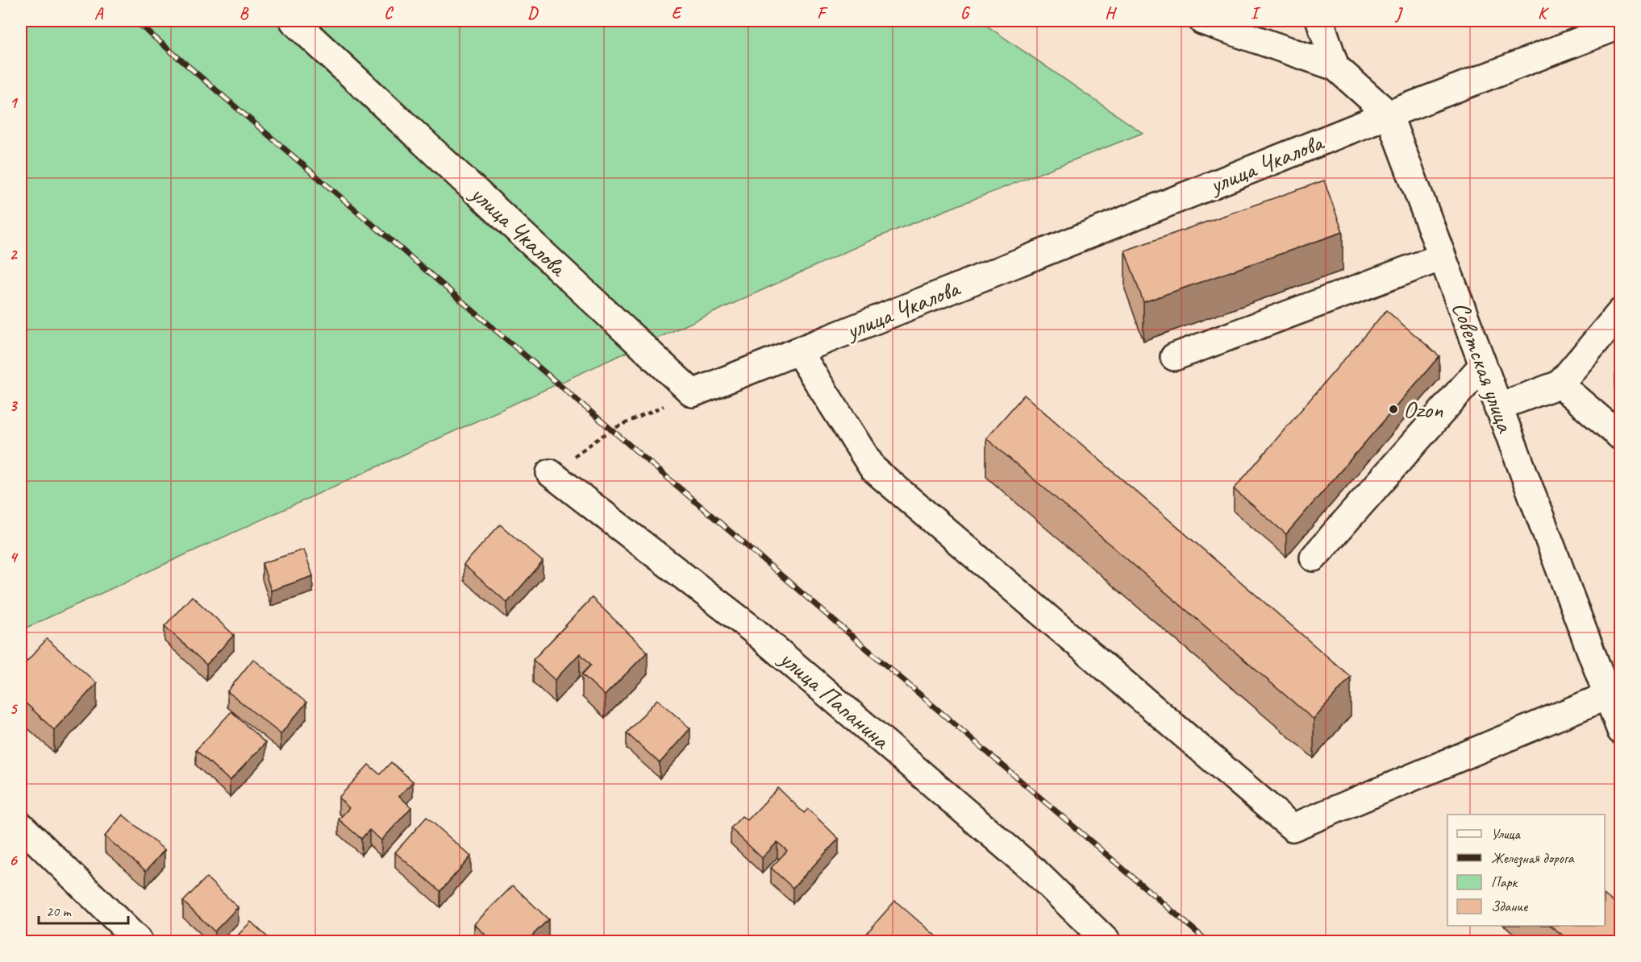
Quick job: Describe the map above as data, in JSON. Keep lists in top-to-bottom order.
{
  "streets": {
    "street": ["улица Чкалова", "Советская улица", "улица Папанина"]
  },
  "crossings": [
    ["улица Чкалова", "Советская улица"]
  ],
  "places": ["Ozon"],
  "legend": [
    "Улица",
    "Железная дорога",
    "Парк",
    "Здание"
  ],
  "scale_bar": "20 m",
  "grid": {
    "columns": [
      "A",
      "B",
      "C",
      "D",
      "E",
      "F",
      "G",
      "H",
      "I",
      "J",
      "K"
    ],
    "rows": [
      "1",
      "2",
      "3",
      "4",
      "5",
      "6"
    ]
  }
}
